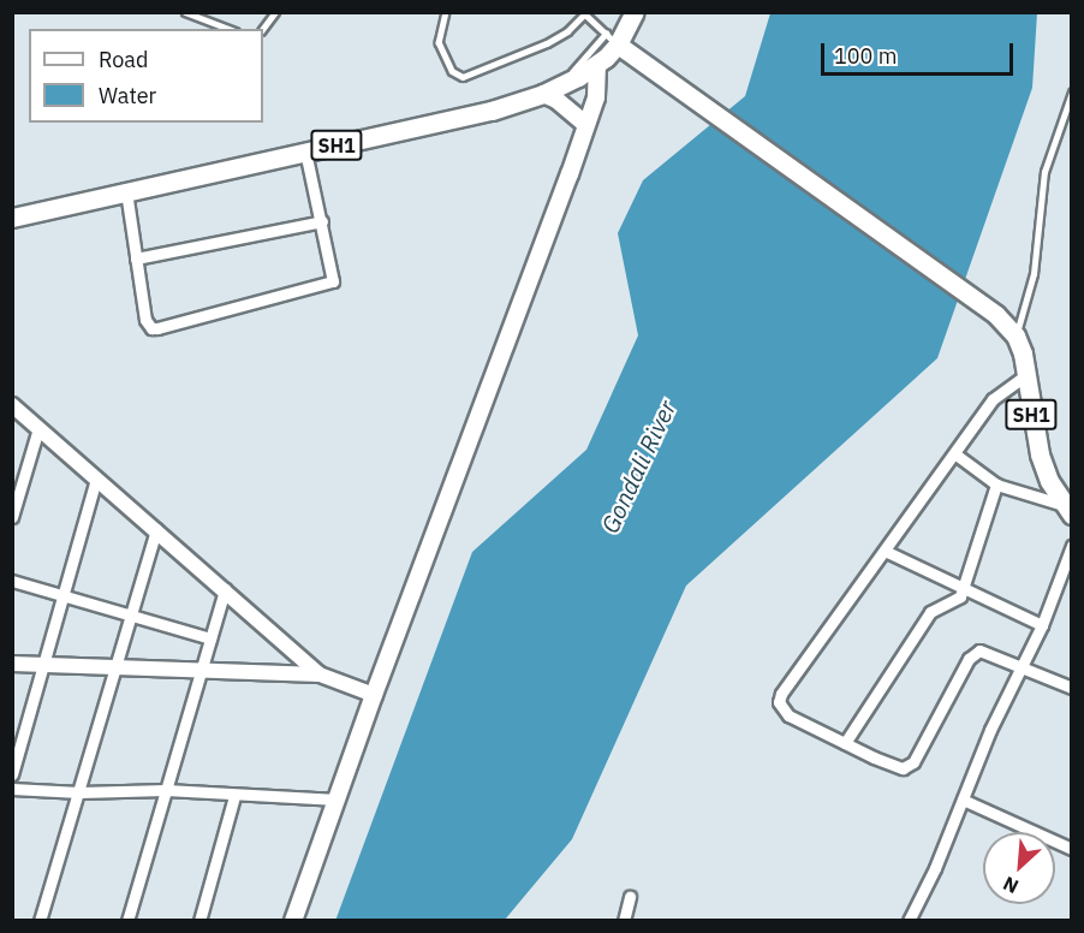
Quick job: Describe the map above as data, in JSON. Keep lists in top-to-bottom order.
{
  "streets": {
    "main road": ["SH1"]
  },
  "water": ["Gondali River"],
  "legend": ["Road", "Water"],
  "scale_bar": "100 m",
  "north": "bottom left"
}
